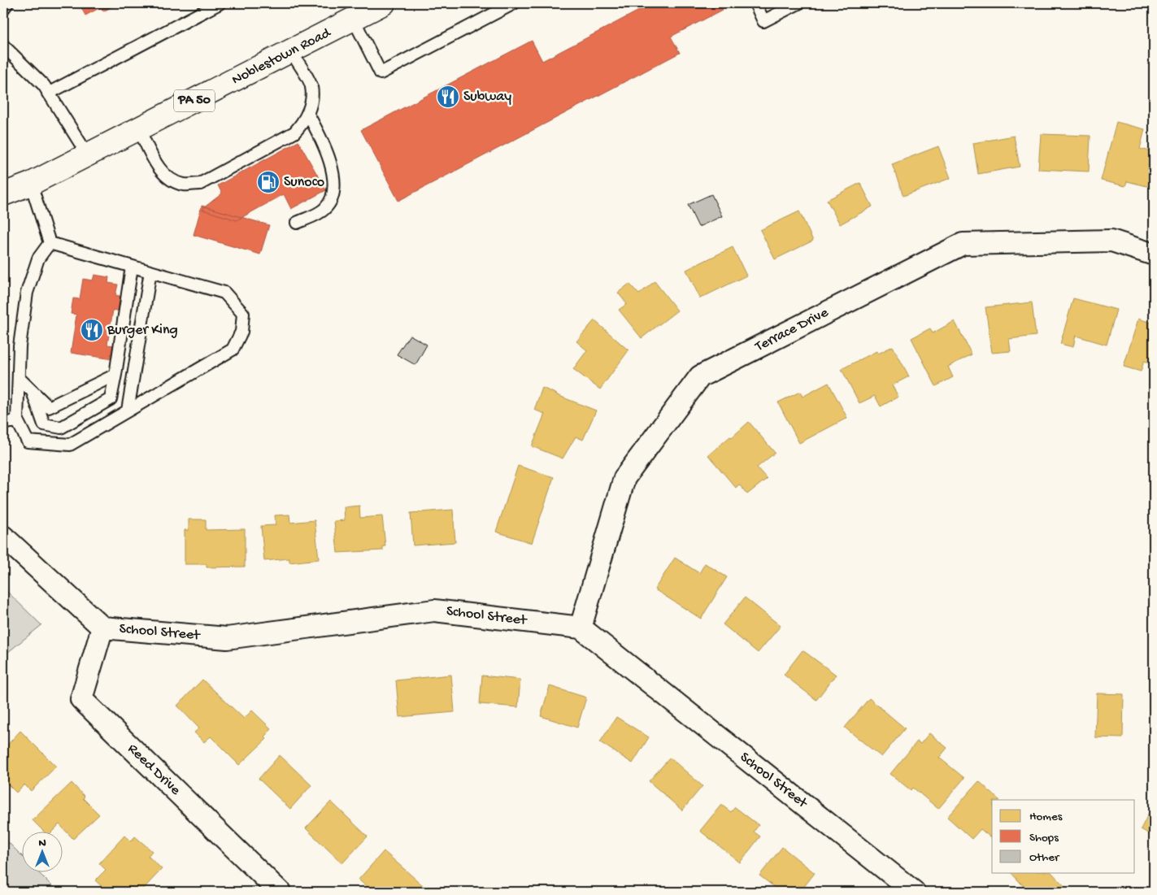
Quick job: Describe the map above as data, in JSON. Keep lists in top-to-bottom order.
{
  "streets": {
    "main road": ["Noblestown Road", "PA 50"],
    "street": ["Terrace Drive", "School Street", "Reed Drive"]
  },
  "crossings": [
    ["Terrace Drive", "School Street"],
    ["School Street", "Reed Drive"]
  ],
  "places": {
    "restaurant": ["Subway", "Burger King"],
    "fuel station": ["Sunoco"]
  },
  "legend": ["Homes", "Shops", "Other"],
  "north": "top"
}
